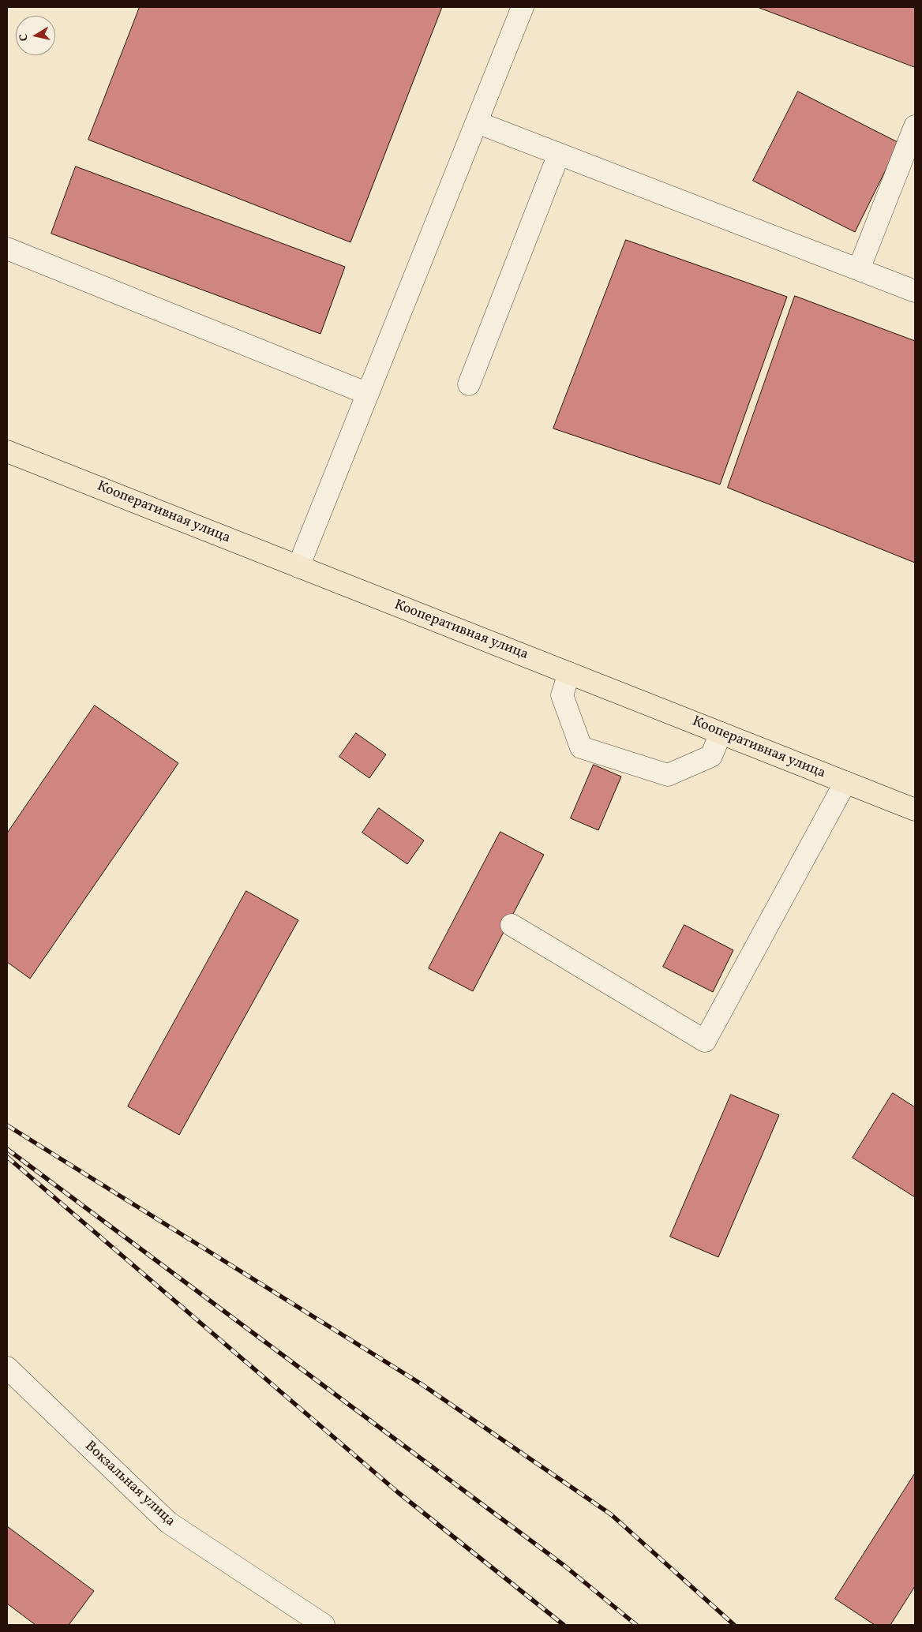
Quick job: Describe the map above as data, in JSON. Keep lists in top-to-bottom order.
{
  "streets": {
    "main road": ["Кооперативная улица"],
    "street": ["Вокзальная улица"]
  },
  "north": "left"
}
